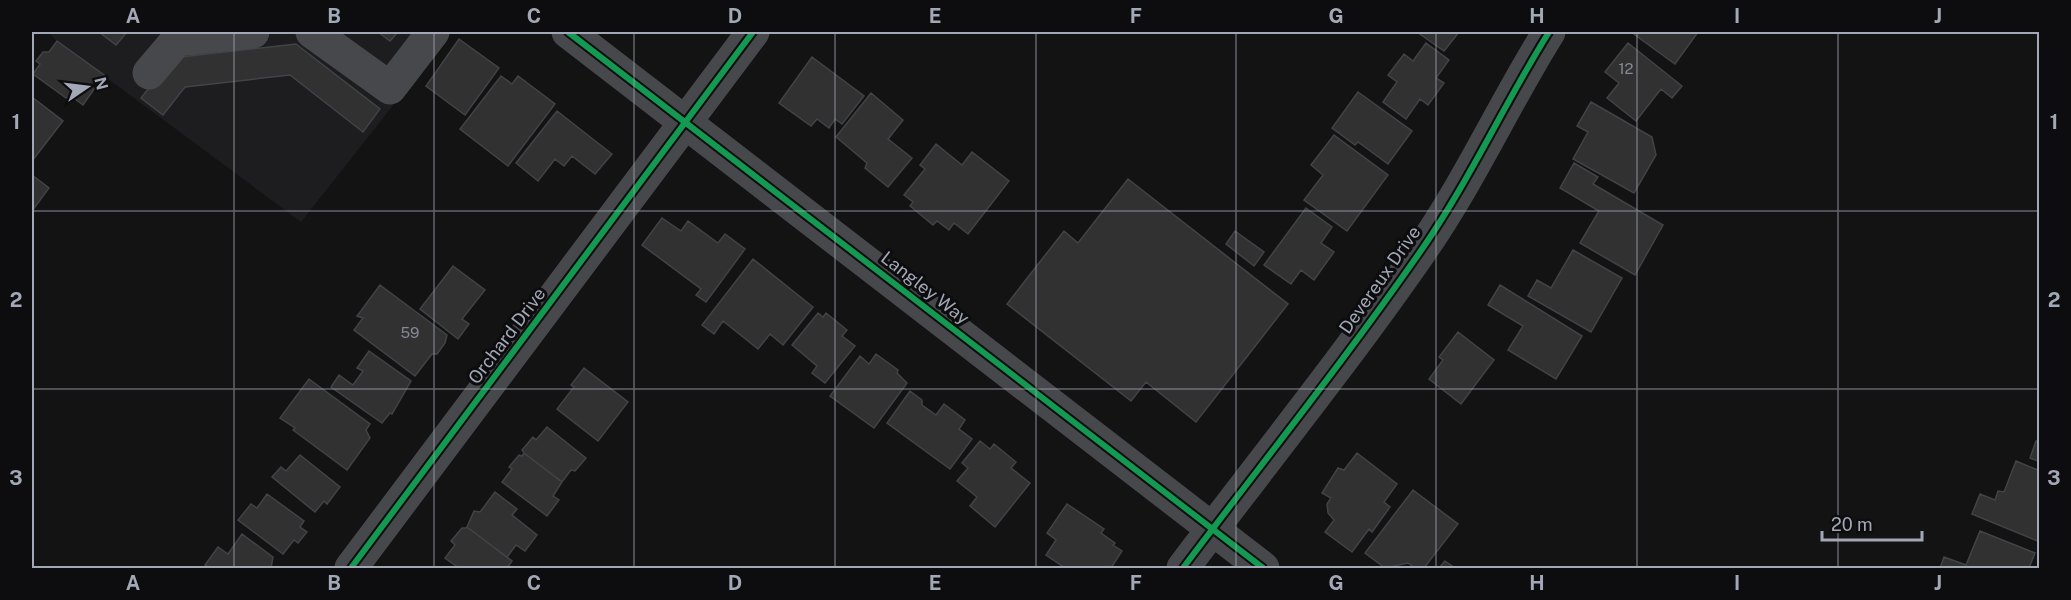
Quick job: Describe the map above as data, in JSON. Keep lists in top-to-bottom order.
{
  "streets": {
    "street": ["Devereux Drive", "Langley Way", "Orchard Drive"]
  },
  "crossings": [
    ["Devereux Drive", "Langley Way"],
    ["Langley Way", "Orchard Drive"]
  ],
  "house_numbers": ["12", "59"],
  "scale_bar": "20 m",
  "north": "right",
  "grid": {
    "columns": [
      "A",
      "B",
      "C",
      "D",
      "E",
      "F",
      "G",
      "H",
      "I",
      "J"
    ],
    "rows": ["1", "2", "3"]
  }
}
